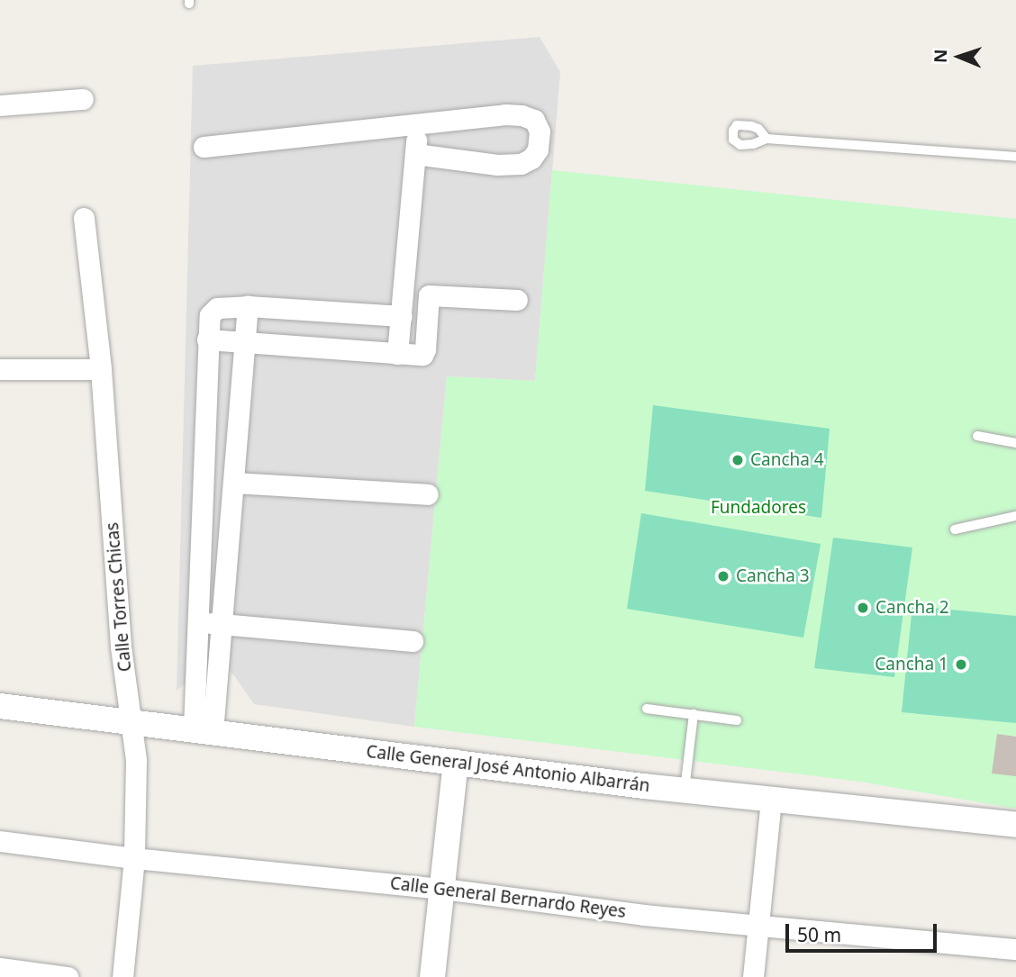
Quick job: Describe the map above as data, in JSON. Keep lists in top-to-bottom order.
{
  "streets": {
    "street": ["Calle Torres Chicas", "Calle General José Antonio Albarrán", "Calle General Bernardo Reyes"]
  },
  "crossings": [
    ["Calle Torres Chicas", "Calle General José Antonio Albarrán"],
    ["Calle Torres Chicas", "Calle General Bernardo Reyes"]
  ],
  "parks": ["Fundadores"],
  "places": [
    "Cancha 4",
    "Cancha 3",
    "Cancha 2",
    "Cancha 1"
  ],
  "scale_bar": "50 m",
  "north": "left"
}
